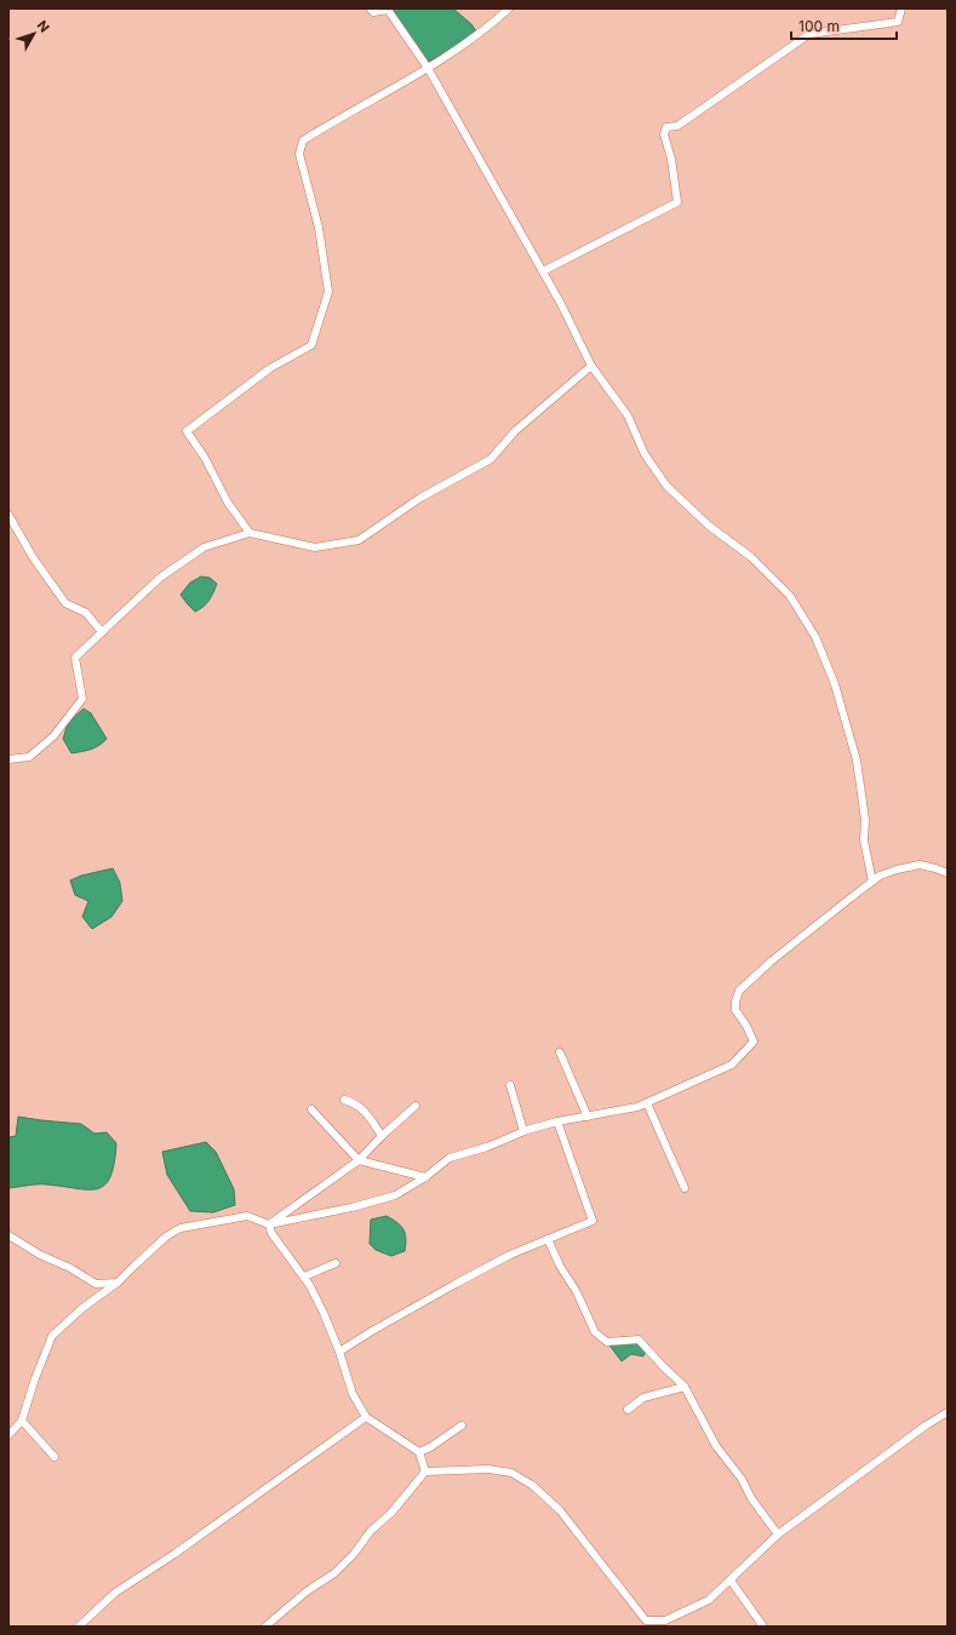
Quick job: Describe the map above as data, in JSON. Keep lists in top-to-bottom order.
{
  "scale_bar": "100 m",
  "north": "top right"
}
